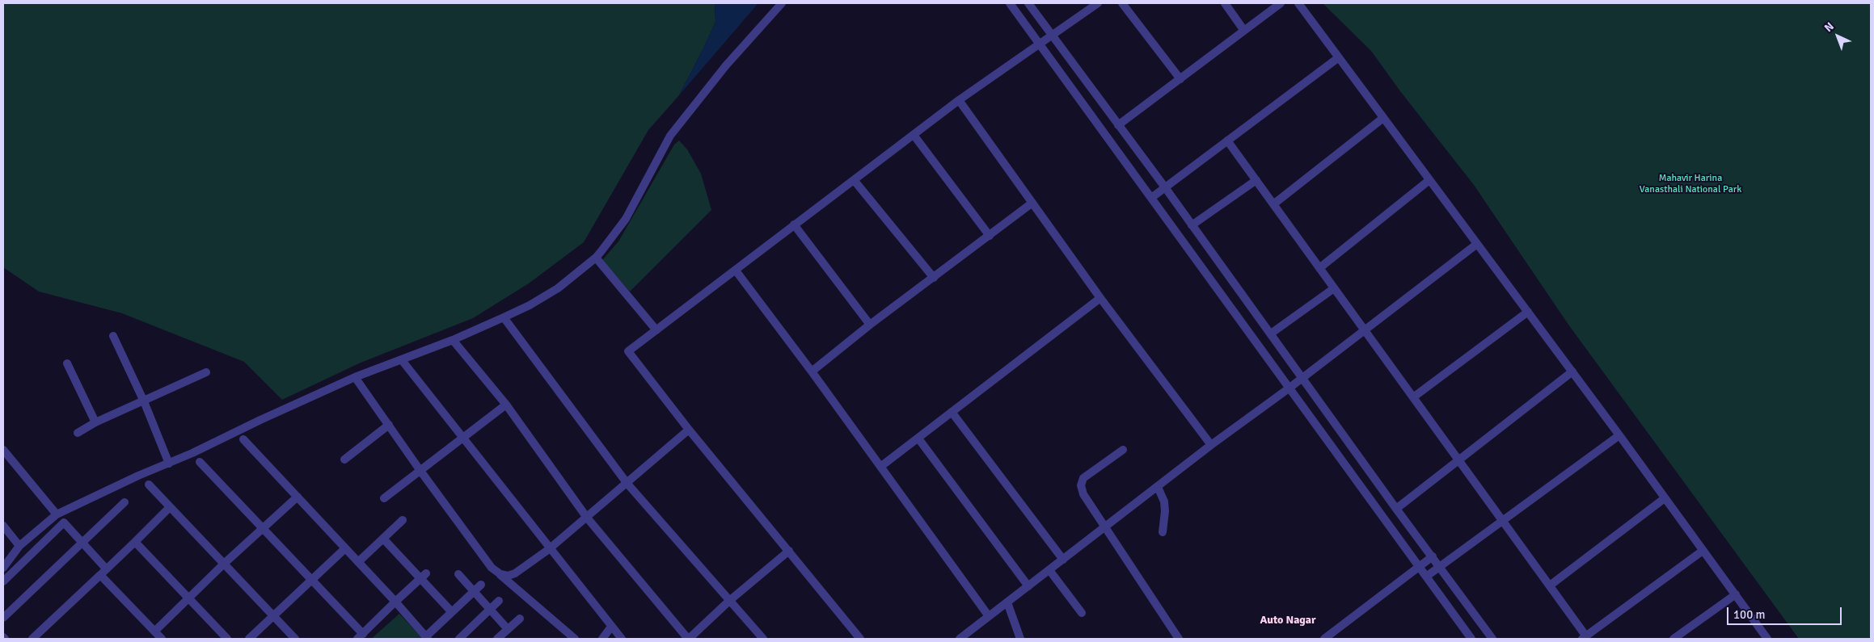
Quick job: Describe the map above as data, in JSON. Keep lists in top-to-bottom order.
{
  "districts": ["Auto Nagar"],
  "parks": ["Mahavir Harina Vanasthali National Park"],
  "scale_bar": "100 m",
  "north": "top left"
}
